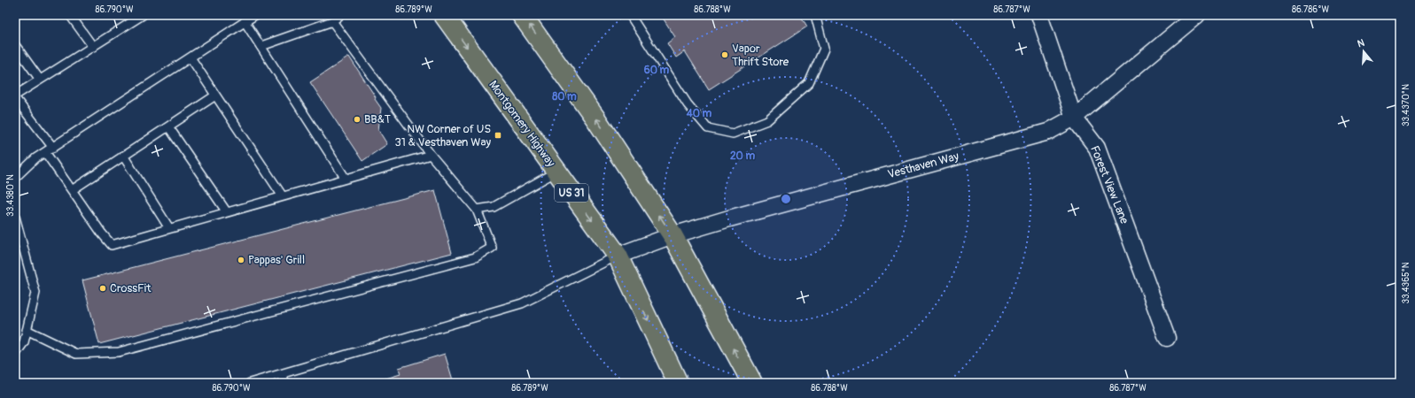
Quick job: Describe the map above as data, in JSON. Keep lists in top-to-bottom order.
{
  "streets": {
    "main road": ["Montgomery Highway", "US 31"],
    "street": ["Vesthaven Way", "Forest View Lane"]
  },
  "crossings": [
    ["Montgomery Highway", "Vesthaven Way"],
    ["Vesthaven Way", "Forest View Lane"]
  ],
  "places": {
    "other": [
      "Vapor Thrift Store",
      "BB&T",
      "Pappas' Grill",
      "CrossFit"
    ],
    "transit": ["NW Corner of US 31 & Vesthaven Way"]
  },
  "north": "top",
  "coordinates": [
    "86.790°W",
    "86.789°W",
    "86.788°W",
    "86.787°W",
    "86.786°W",
    "33.4370°N",
    "33.4380°N",
    "33.4365°N"
  ],
  "rings": [
    "60 m",
    "80 m",
    "40 m",
    "20 m"
  ]
}
